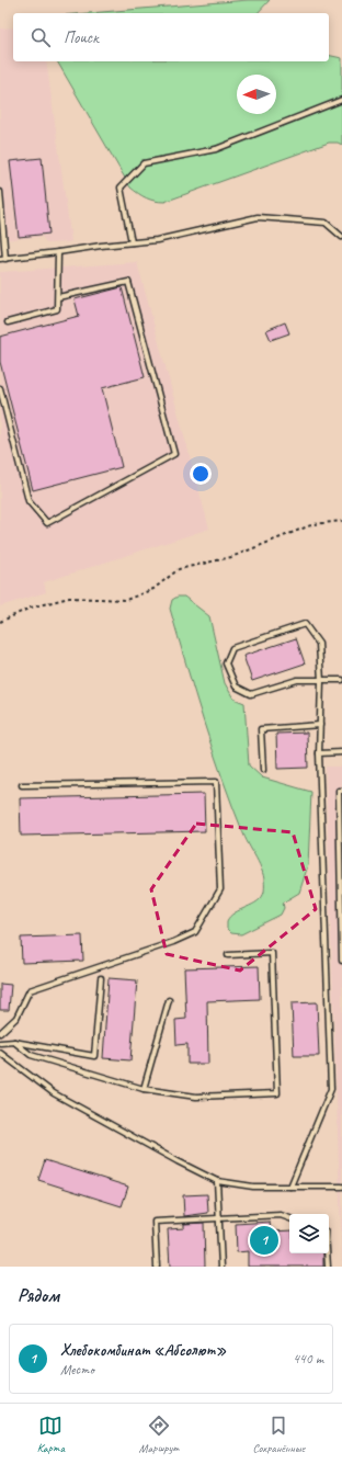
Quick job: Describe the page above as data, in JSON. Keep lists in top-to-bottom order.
{
  "north": "left",
  "page": {
    "search": "Поиск",
    "pins": "1",
    "heading": "Рядом",
    "list": [
      {
        "mark": "1",
        "name": "Хлебокомбинат «Абсолют»",
        "note": "Место",
        "value": "440 m"
      }
    ],
    "nav": ["Карта", "Маршрут", "Сохранённые"]
  }
}
